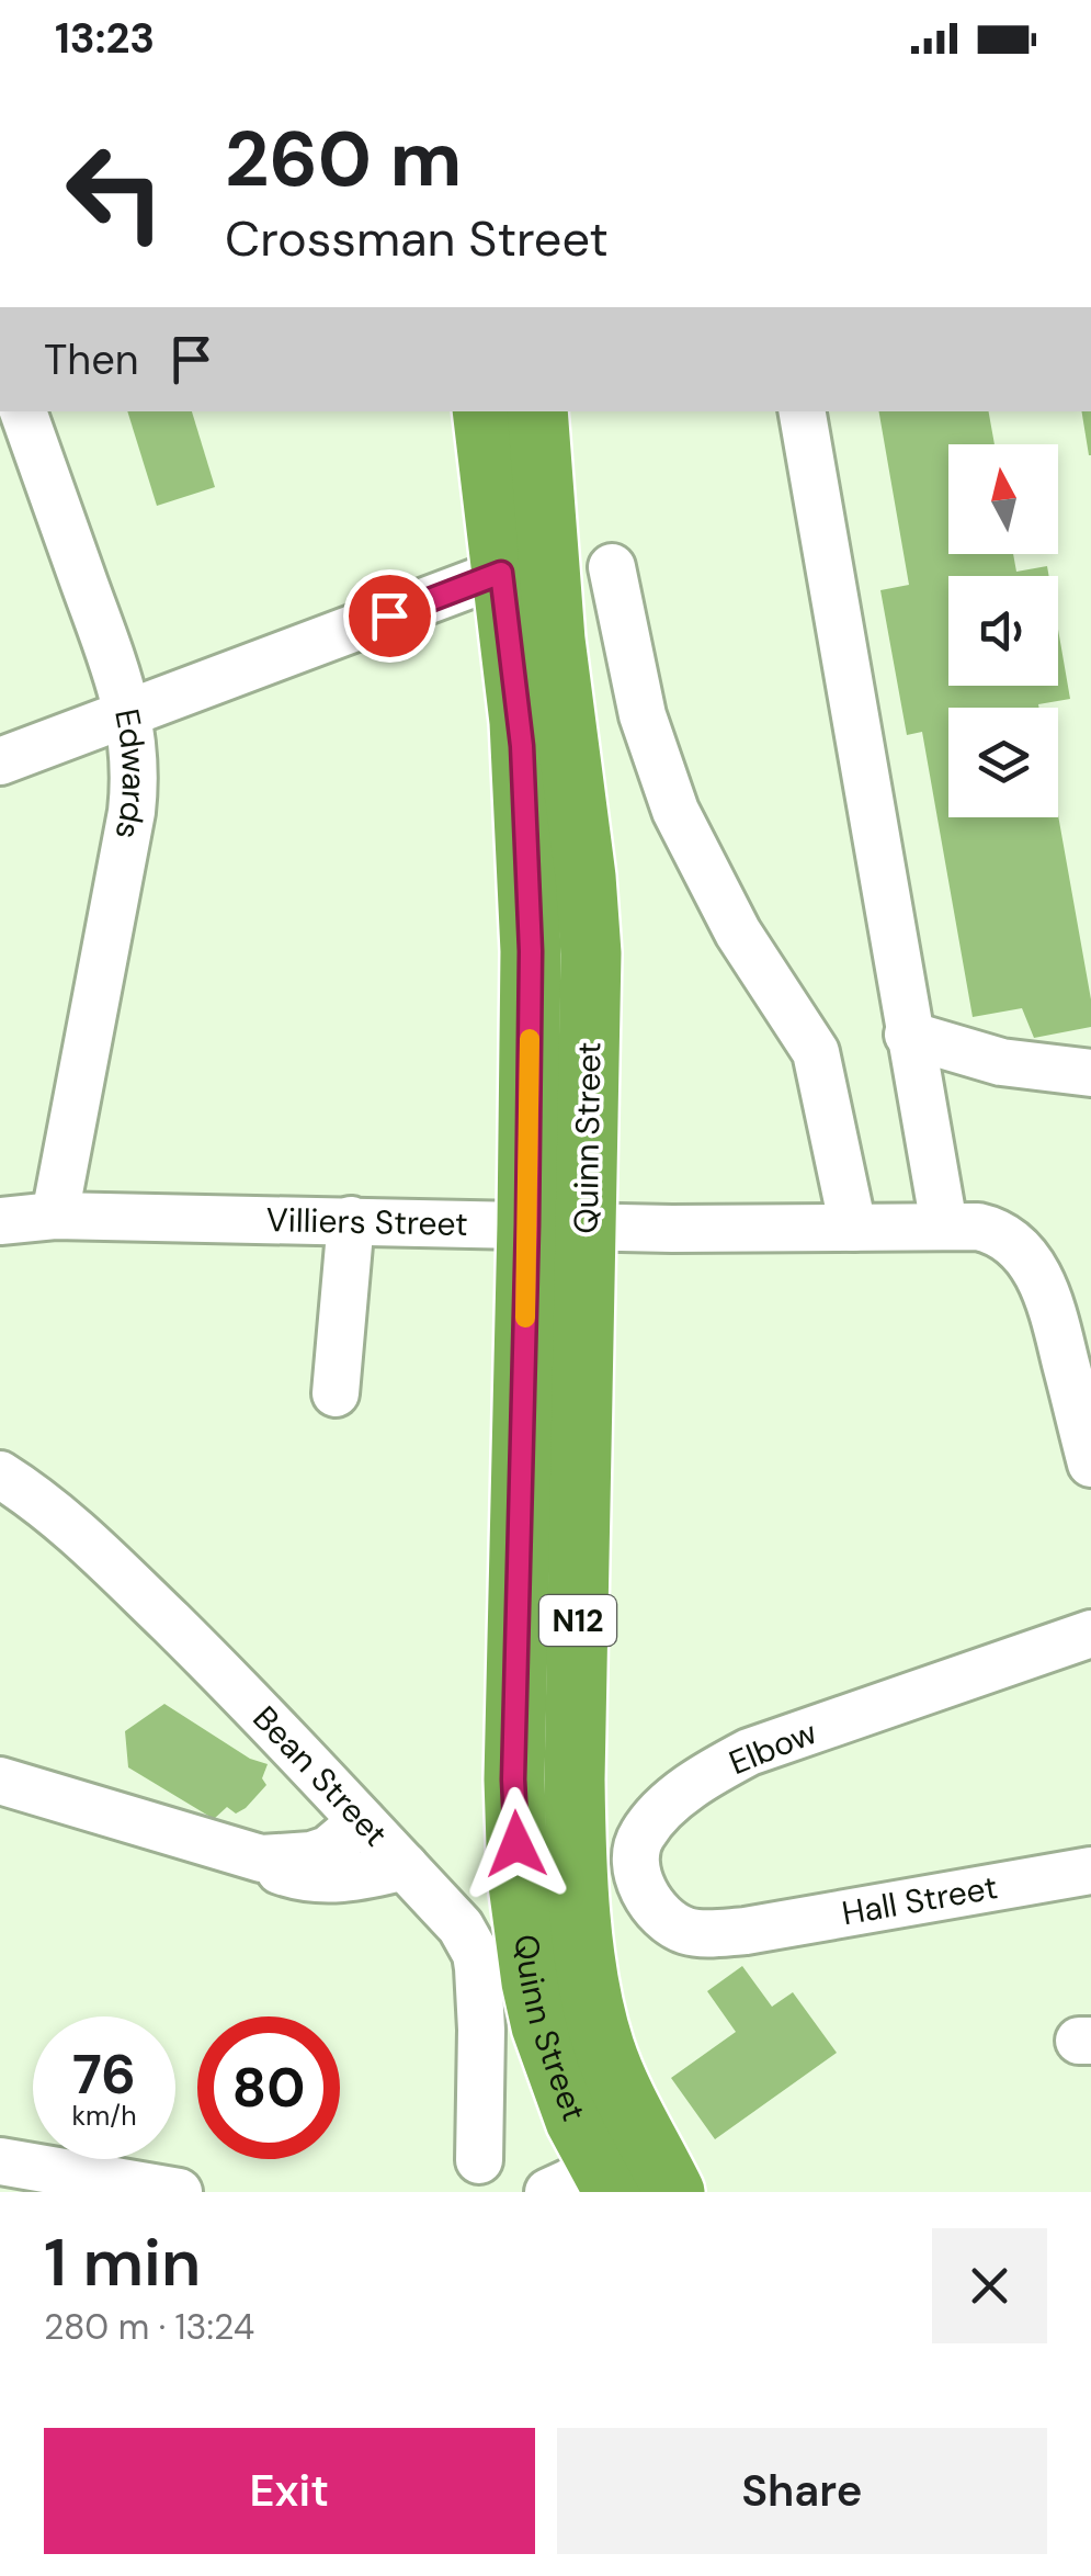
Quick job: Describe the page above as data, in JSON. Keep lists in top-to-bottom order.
{
  "streets": {
    "highway": ["Quinn Street", "N12"],
    "street": [
      "Edwards",
      "Villiers Street",
      "Elbow",
      "Bean Street",
      "Hall Street"
    ]
  },
  "crossings": [
    ["Edwards", "Villiers Street"],
    ["Quinn Street", "Villiers Street"],
    ["Elbow", "Hall Street"]
  ],
  "north": "top",
  "page": {
    "status": "13:23",
    "turn": ["260 m", "Crossman Street"],
    "then": "Then",
    "speed": "76 km/h",
    "limit": "80",
    "heading": ["1 min", "280 m · 13:24"],
    "buttons": ["Exit", "Share"]
  }
}
